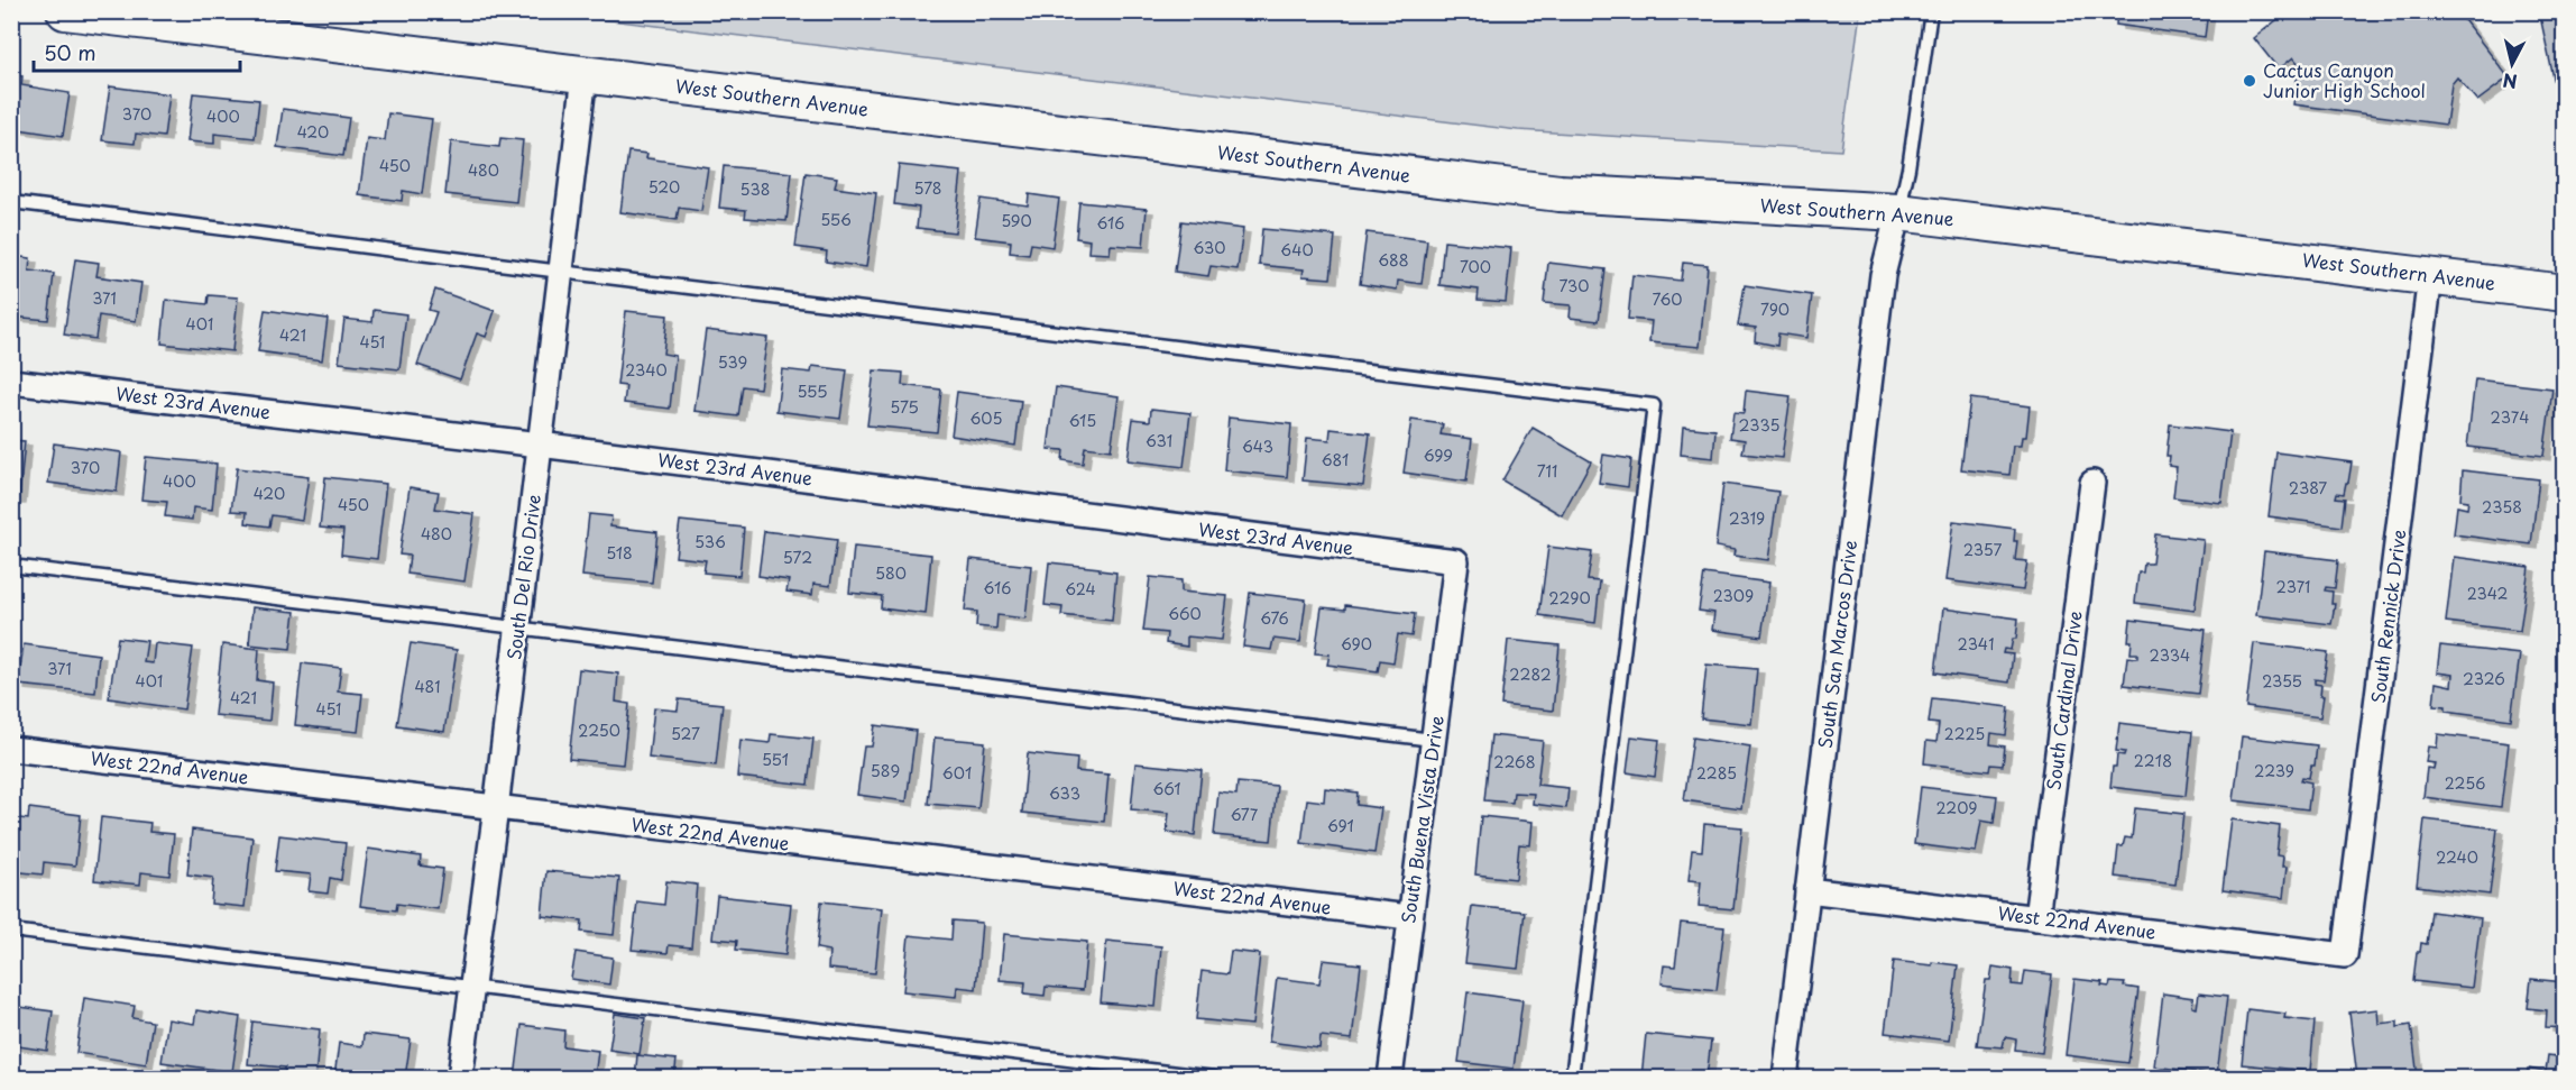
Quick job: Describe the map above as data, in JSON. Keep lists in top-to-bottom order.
{
  "streets": {
    "main road": ["West Southern Avenue"],
    "street": [
      "West 23rd Avenue",
      "South Del Rio Drive",
      "South Rennick Drive",
      "South San Marcos Drive",
      "South Cardinal Drive",
      "West 22nd Avenue",
      "South Buena Vista Drive"
    ]
  },
  "crossings": [
    ["West Southern Avenue", "South Del Rio Drive"],
    ["West Southern Avenue", "South Rennick Drive"],
    ["West Southern Avenue", "South San Marcos Drive"],
    ["West 23rd Avenue", "South Del Rio Drive"],
    ["West 23rd Avenue", "South Buena Vista Drive"],
    ["South Del Rio Drive", "West 22nd Avenue"],
    ["South Rennick Drive", "West 22nd Avenue"],
    ["South San Marcos Drive", "West 22nd Avenue"],
    ["South Cardinal Drive", "West 22nd Avenue"],
    ["West 22nd Avenue", "South Buena Vista Drive"]
  ],
  "places": ["Cactus Canyon Junior High School"],
  "house_numbers": [
    "370",
    "400",
    "420",
    "450",
    "480",
    "520",
    "578",
    "538",
    "556",
    "590",
    "616",
    "630",
    "640",
    "688",
    "700",
    "730",
    "371",
    "760",
    "790",
    "401",
    "421",
    "451",
    "539",
    "2340",
    "555",
    "575",
    "2374",
    "605",
    "615",
    "2335",
    "631",
    "643",
    "699",
    "681",
    "370",
    "711",
    "400",
    "2387",
    "420",
    "450",
    "2358",
    "2319",
    "480",
    "536",
    "2357",
    "518",
    "572",
    "580",
    "2371",
    "616",
    "624",
    "2342",
    "2309",
    "2290",
    "660",
    "676",
    "690",
    "2341",
    "2334",
    "371",
    "2282",
    "2326",
    "401",
    "2355",
    "481",
    "421",
    "451",
    "2250",
    "527",
    "2225",
    "551",
    "2218",
    "2268",
    "589",
    "2239",
    "601",
    "2285",
    "2256",
    "661",
    "633",
    "2209",
    "677",
    "691",
    "2240"
  ],
  "scale_bar": "50 m",
  "north": "bottom"
}
